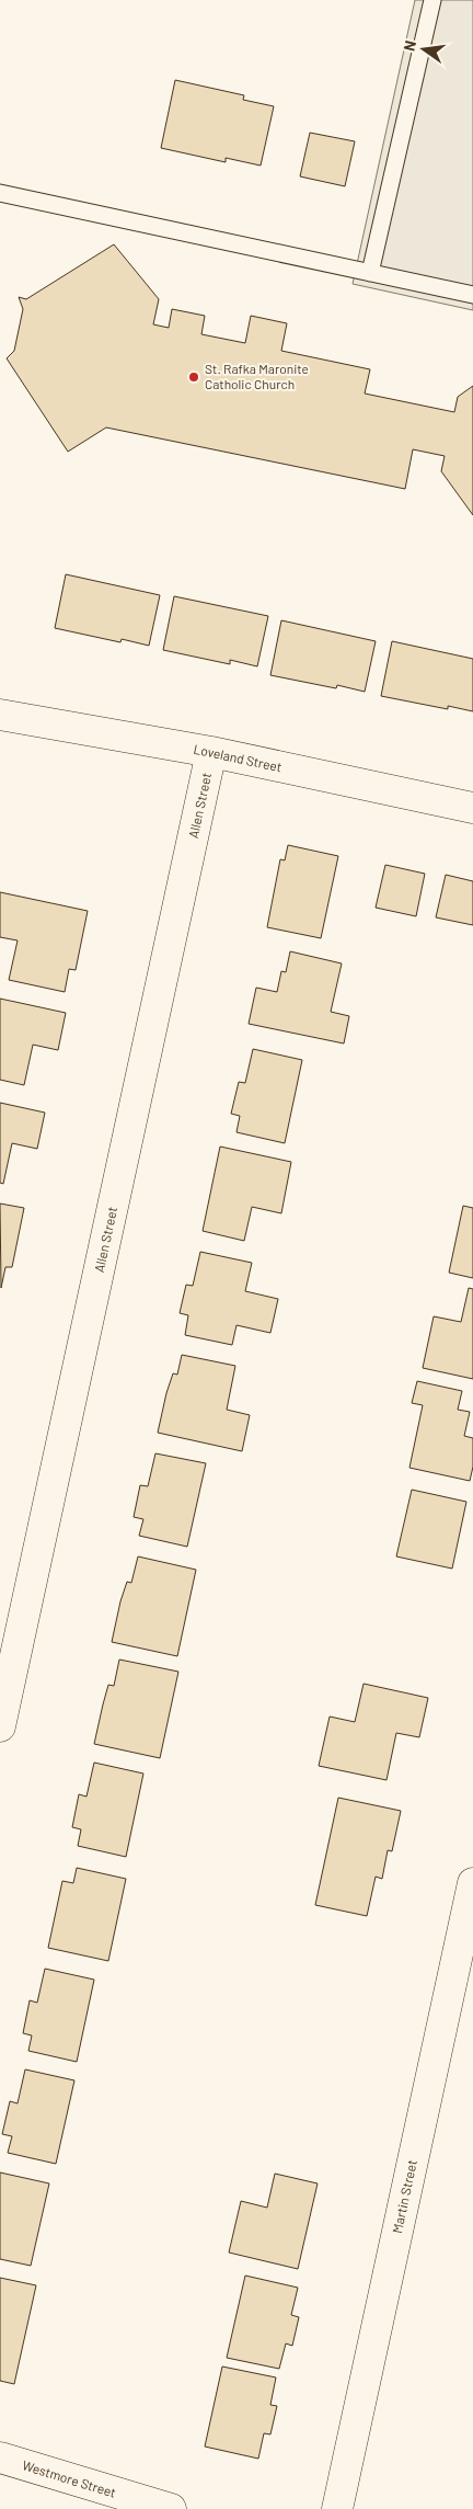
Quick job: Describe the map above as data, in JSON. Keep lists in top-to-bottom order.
{
  "streets": {
    "street": [
      "Loveland Street",
      "Allen Street",
      "Martin Street",
      "Westmore Street"
    ]
  },
  "crossings": [
    ["Loveland Street", "Allen Street"]
  ],
  "places": ["St. Rafka Maronite Catholic Church"],
  "north": "left"
}
